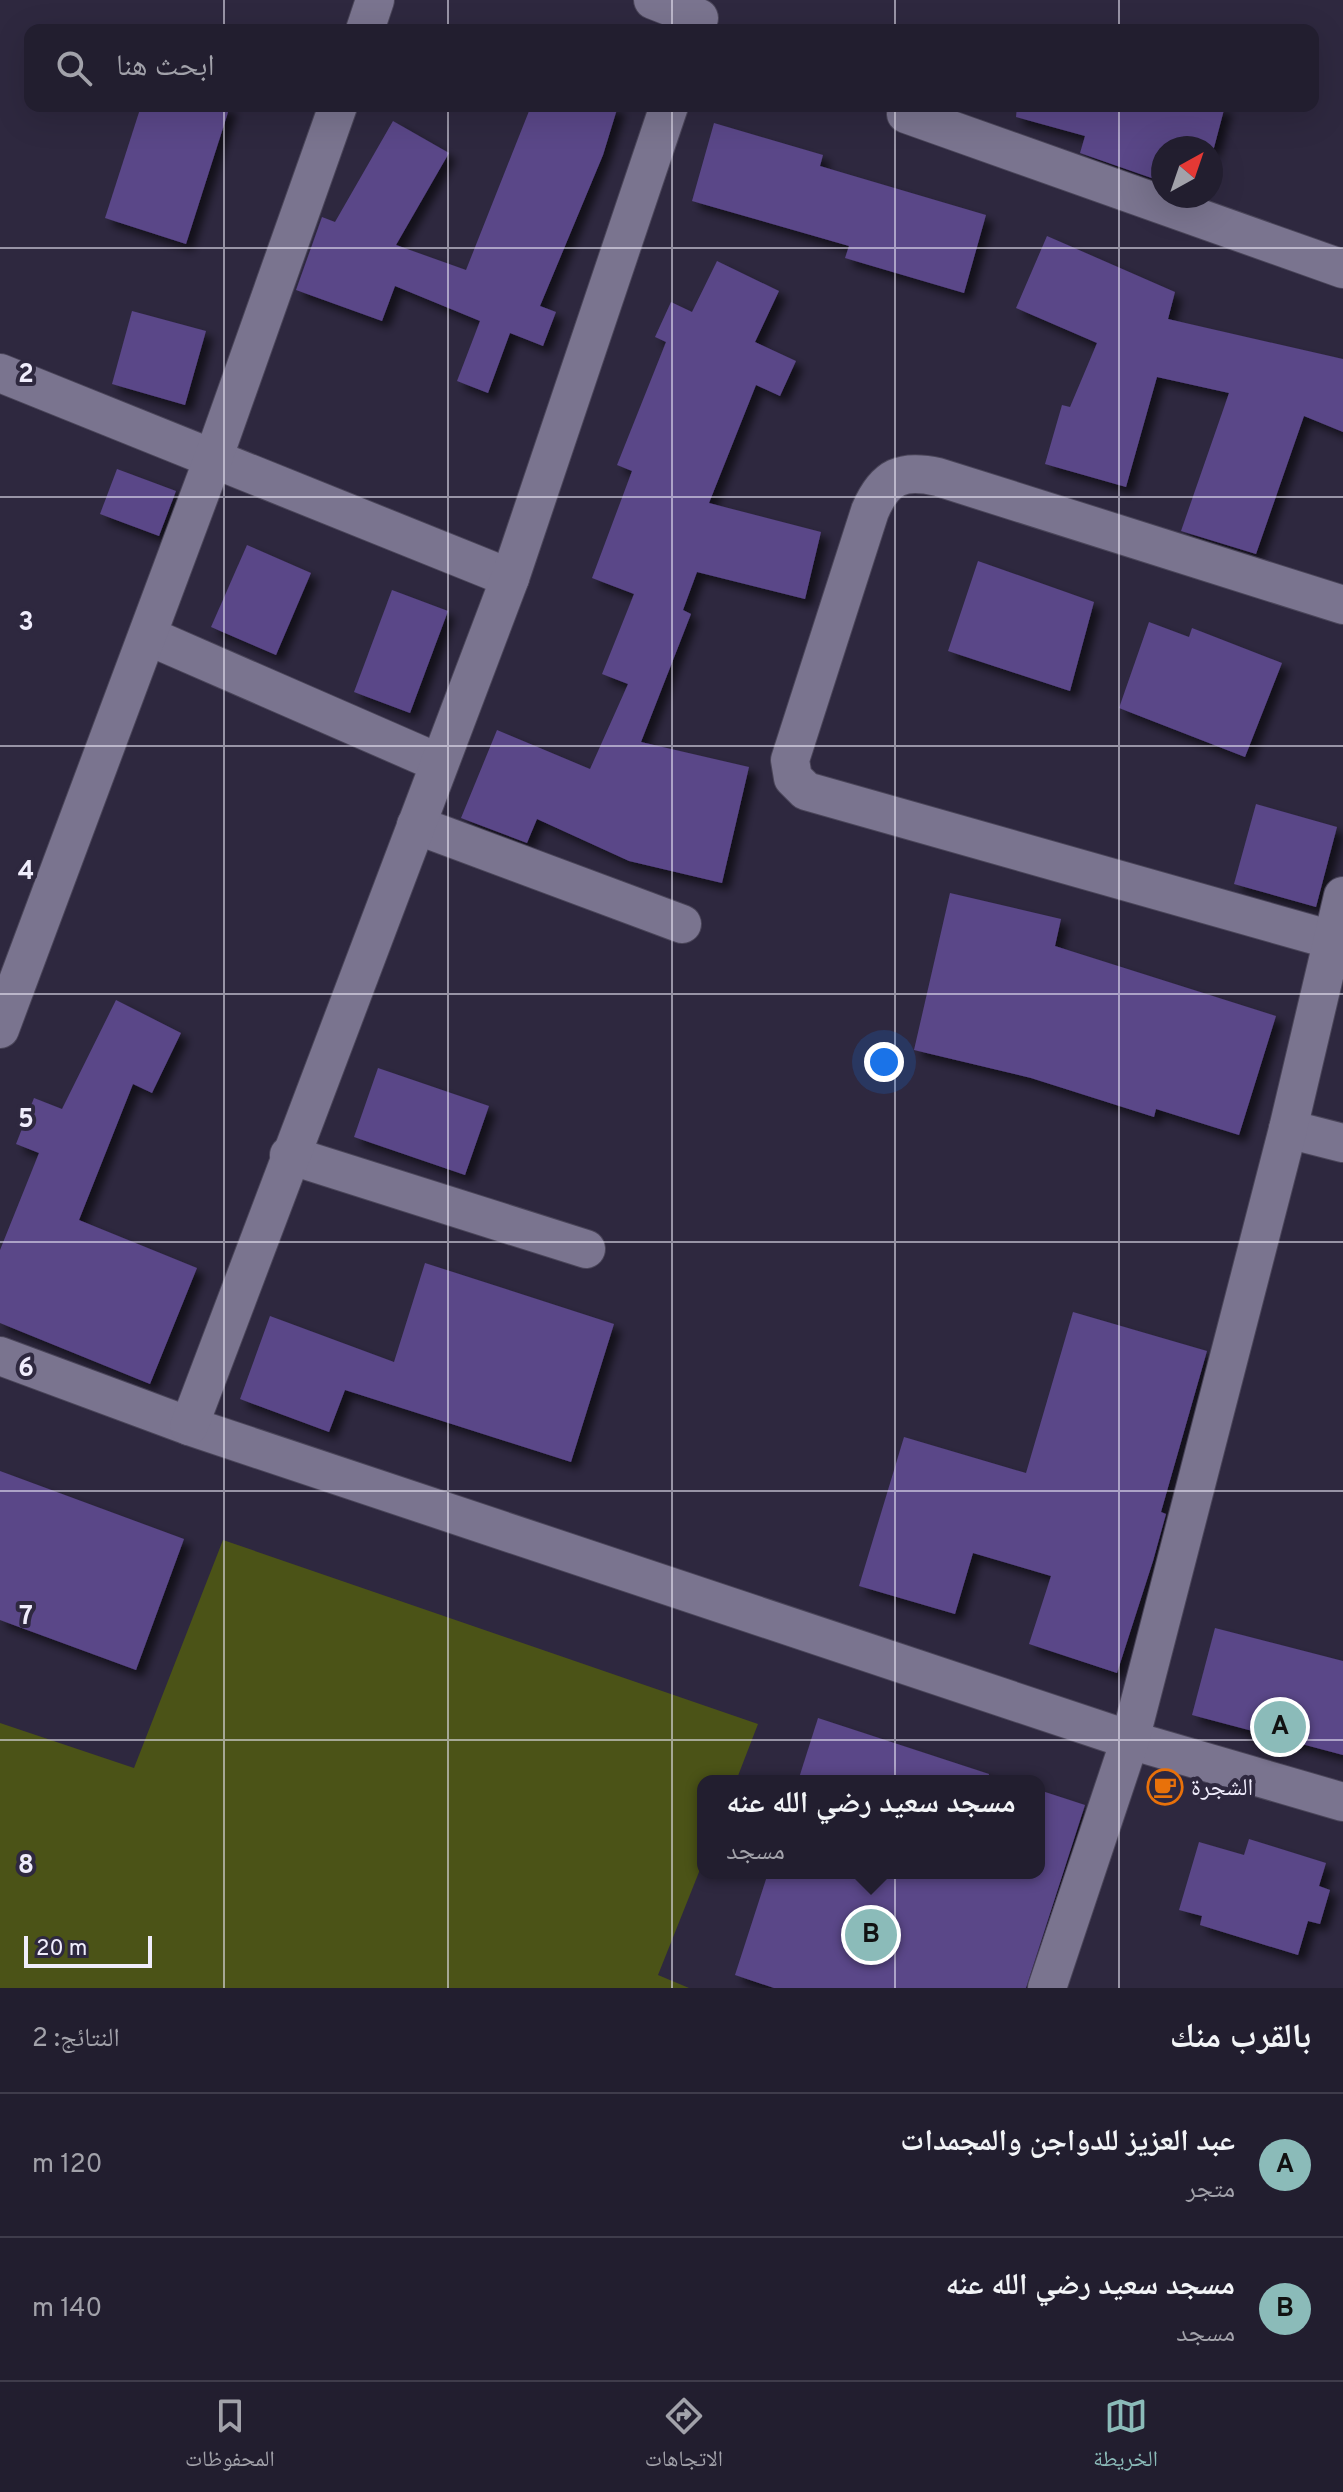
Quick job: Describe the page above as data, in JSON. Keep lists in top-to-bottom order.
{
  "places": {
    "cafe": ["الشجرة"]
  },
  "scale_bar": "20 m",
  "north": "top right",
  "page": {
    "search": "ابحث هنا",
    "pins": ["A", "B"],
    "popup": ["مسجد سعيد رضي الله عنه", "مسجد"],
    "scale": "20 m",
    "heading": ["بالقرب منك", "النتائج: 2"],
    "list": [
      {
        "mark": "A",
        "name": "عبد العزيز للدواجن والمجمدات",
        "note": "متجر",
        "value": "120 m"
      },
      {
        "mark": "B",
        "name": "مسجد سعيد رضي الله عنه",
        "note": "مسجد",
        "value": "140 m"
      }
    ],
    "nav": ["الخريطة", "الاتجاهات", "المحفوظات"]
  },
  "grid": {
    "rows": [
      "2",
      "3",
      "4",
      "5",
      "6",
      "7",
      "8"
    ]
  }
}
